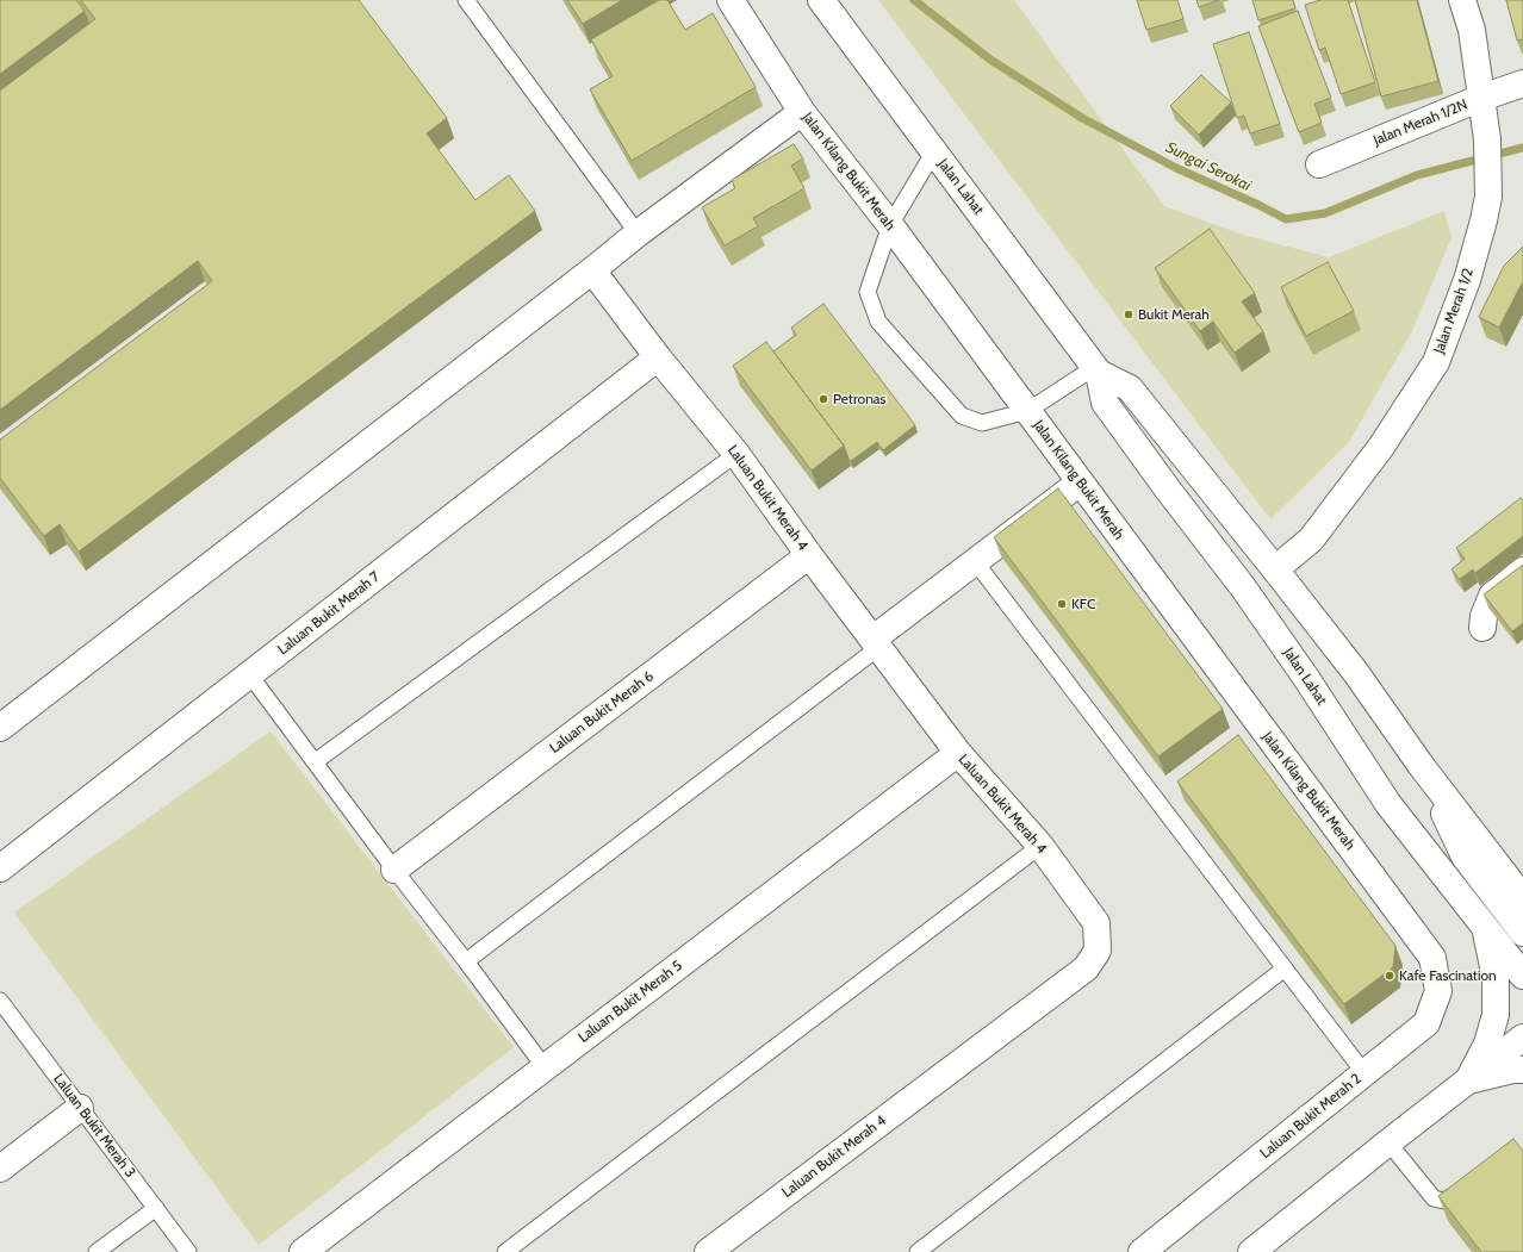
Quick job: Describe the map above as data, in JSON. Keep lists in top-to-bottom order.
{
  "streets": {
    "street": [
      "Jalan Merah 1/2N",
      "Jalan Kilang Bukit Merah",
      "Jalan Lahat",
      "Jalan Merah 1/2",
      "Laluan Bukit Merah 4",
      "Laluan Bukit Merah 7",
      "Laluan Bukit Merah 6",
      "Laluan Bukit Merah 5",
      "Laluan Bukit Merah 2"
    ],
    "lane": ["Laluan Bukit Merah 3"]
  },
  "crossings": [
    ["Jalan Merah 1/2N", "Jalan Merah 1/2"],
    ["Jalan Kilang Bukit Merah", "Laluan Bukit Merah 2"],
    ["Jalan Lahat", "Jalan Merah 1/2"],
    ["Laluan Bukit Merah 4", "Laluan Bukit Merah 7"],
    ["Laluan Bukit Merah 4", "Laluan Bukit Merah 6"],
    ["Laluan Bukit Merah 4", "Laluan Bukit Merah 5"]
  ],
  "water": ["Sungai Serokai"],
  "places": [
    "Bukit Merah",
    "Petronas",
    "KFC",
    "Kafe Fascination"
  ]
}
